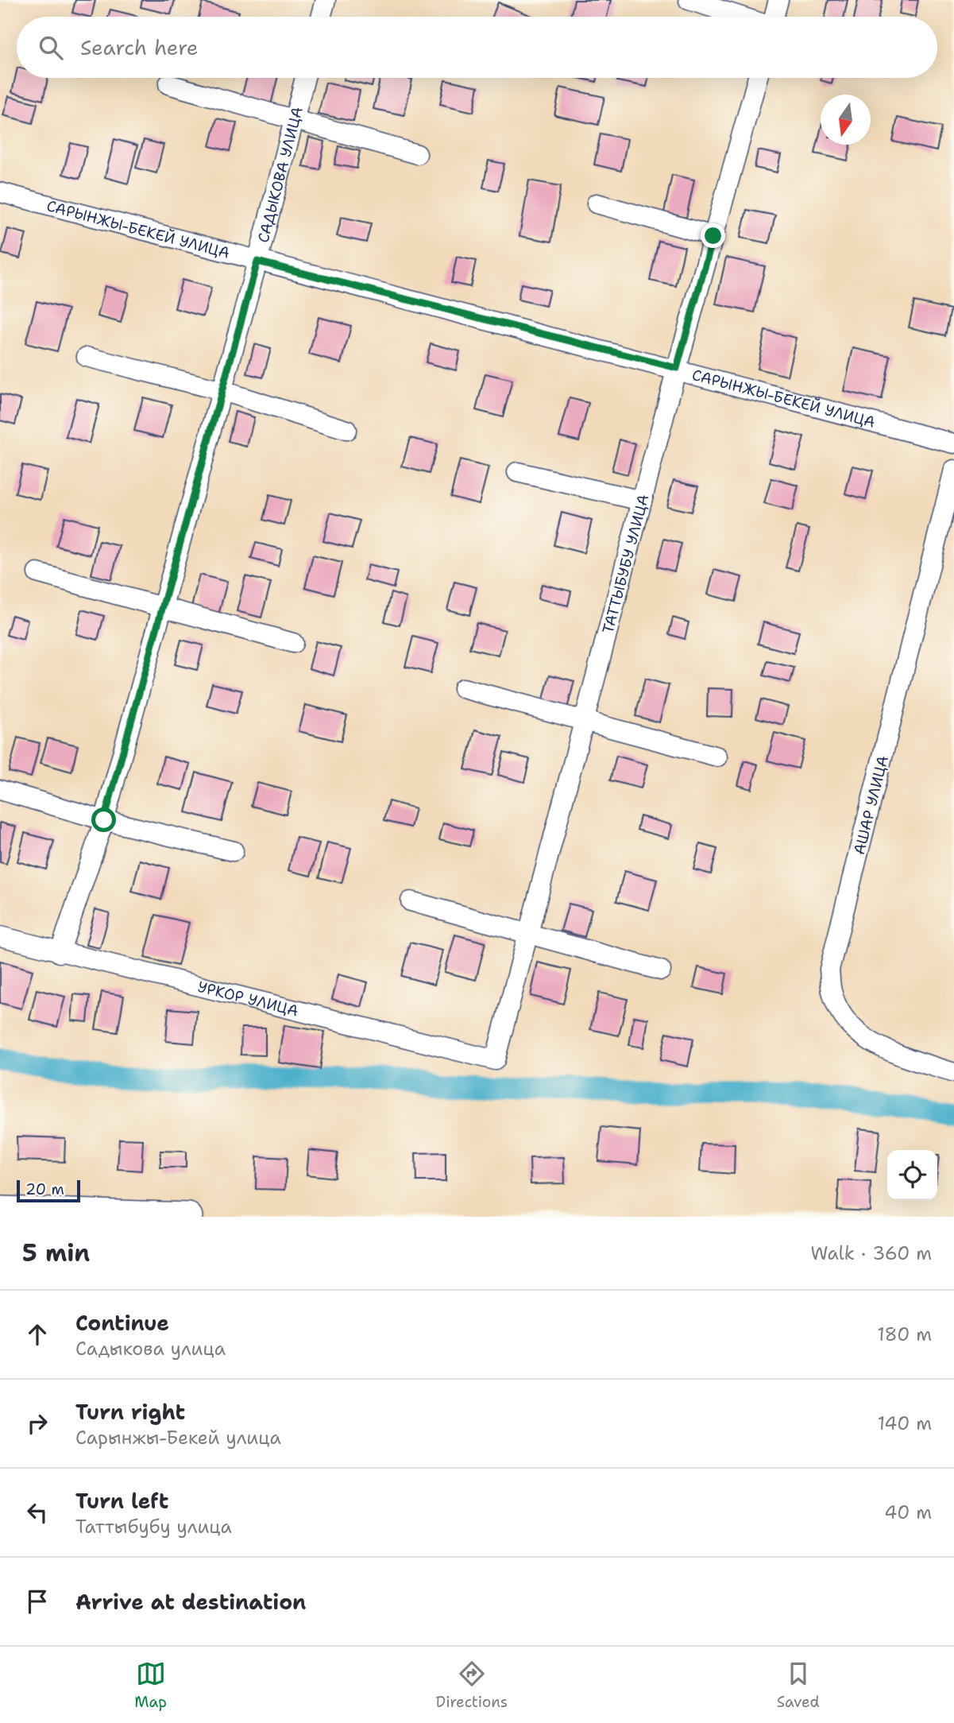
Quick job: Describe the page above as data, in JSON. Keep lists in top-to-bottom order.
{
  "streets": {
    "street": [
      "САДЫКОВА УЛИЦА",
      "САРЫНЖЫ-БЕКЕЙ УЛИЦА",
      "ТАТТЫБУБУ УЛИЦА",
      "АШАР УЛИЦА",
      "УРКОР УЛИЦА"
    ]
  },
  "crossings": [
    ["САДЫКОВА УЛИЦА", "САРЫНЖЫ-БЕКЕЙ УЛИЦА"],
    ["САДЫКОВА УЛИЦА", "УРКОР УЛИЦА"],
    ["САРЫНЖЫ-БЕКЕЙ УЛИЦА", "ТАТТЫБУБУ УЛИЦА"],
    ["ТАТТЫБУБУ УЛИЦА", "УРКОР УЛИЦА"]
  ],
  "scale_bar": "20 m",
  "north": "bottom",
  "page": {
    "search": "Search here",
    "scale": "20 m",
    "heading": ["5 min", "Walk · 360 m"],
    "list": [
      ["Continue", "Садыкова улица", "180 m"],
      ["Turn right", "Сарынжы-Бекей улица", "140 m"],
      ["Turn left", "Таттыбубу улица", "40 m"],
      "Arrive at destination"
    ],
    "nav": ["Map", "Directions", "Saved"]
  }
}
